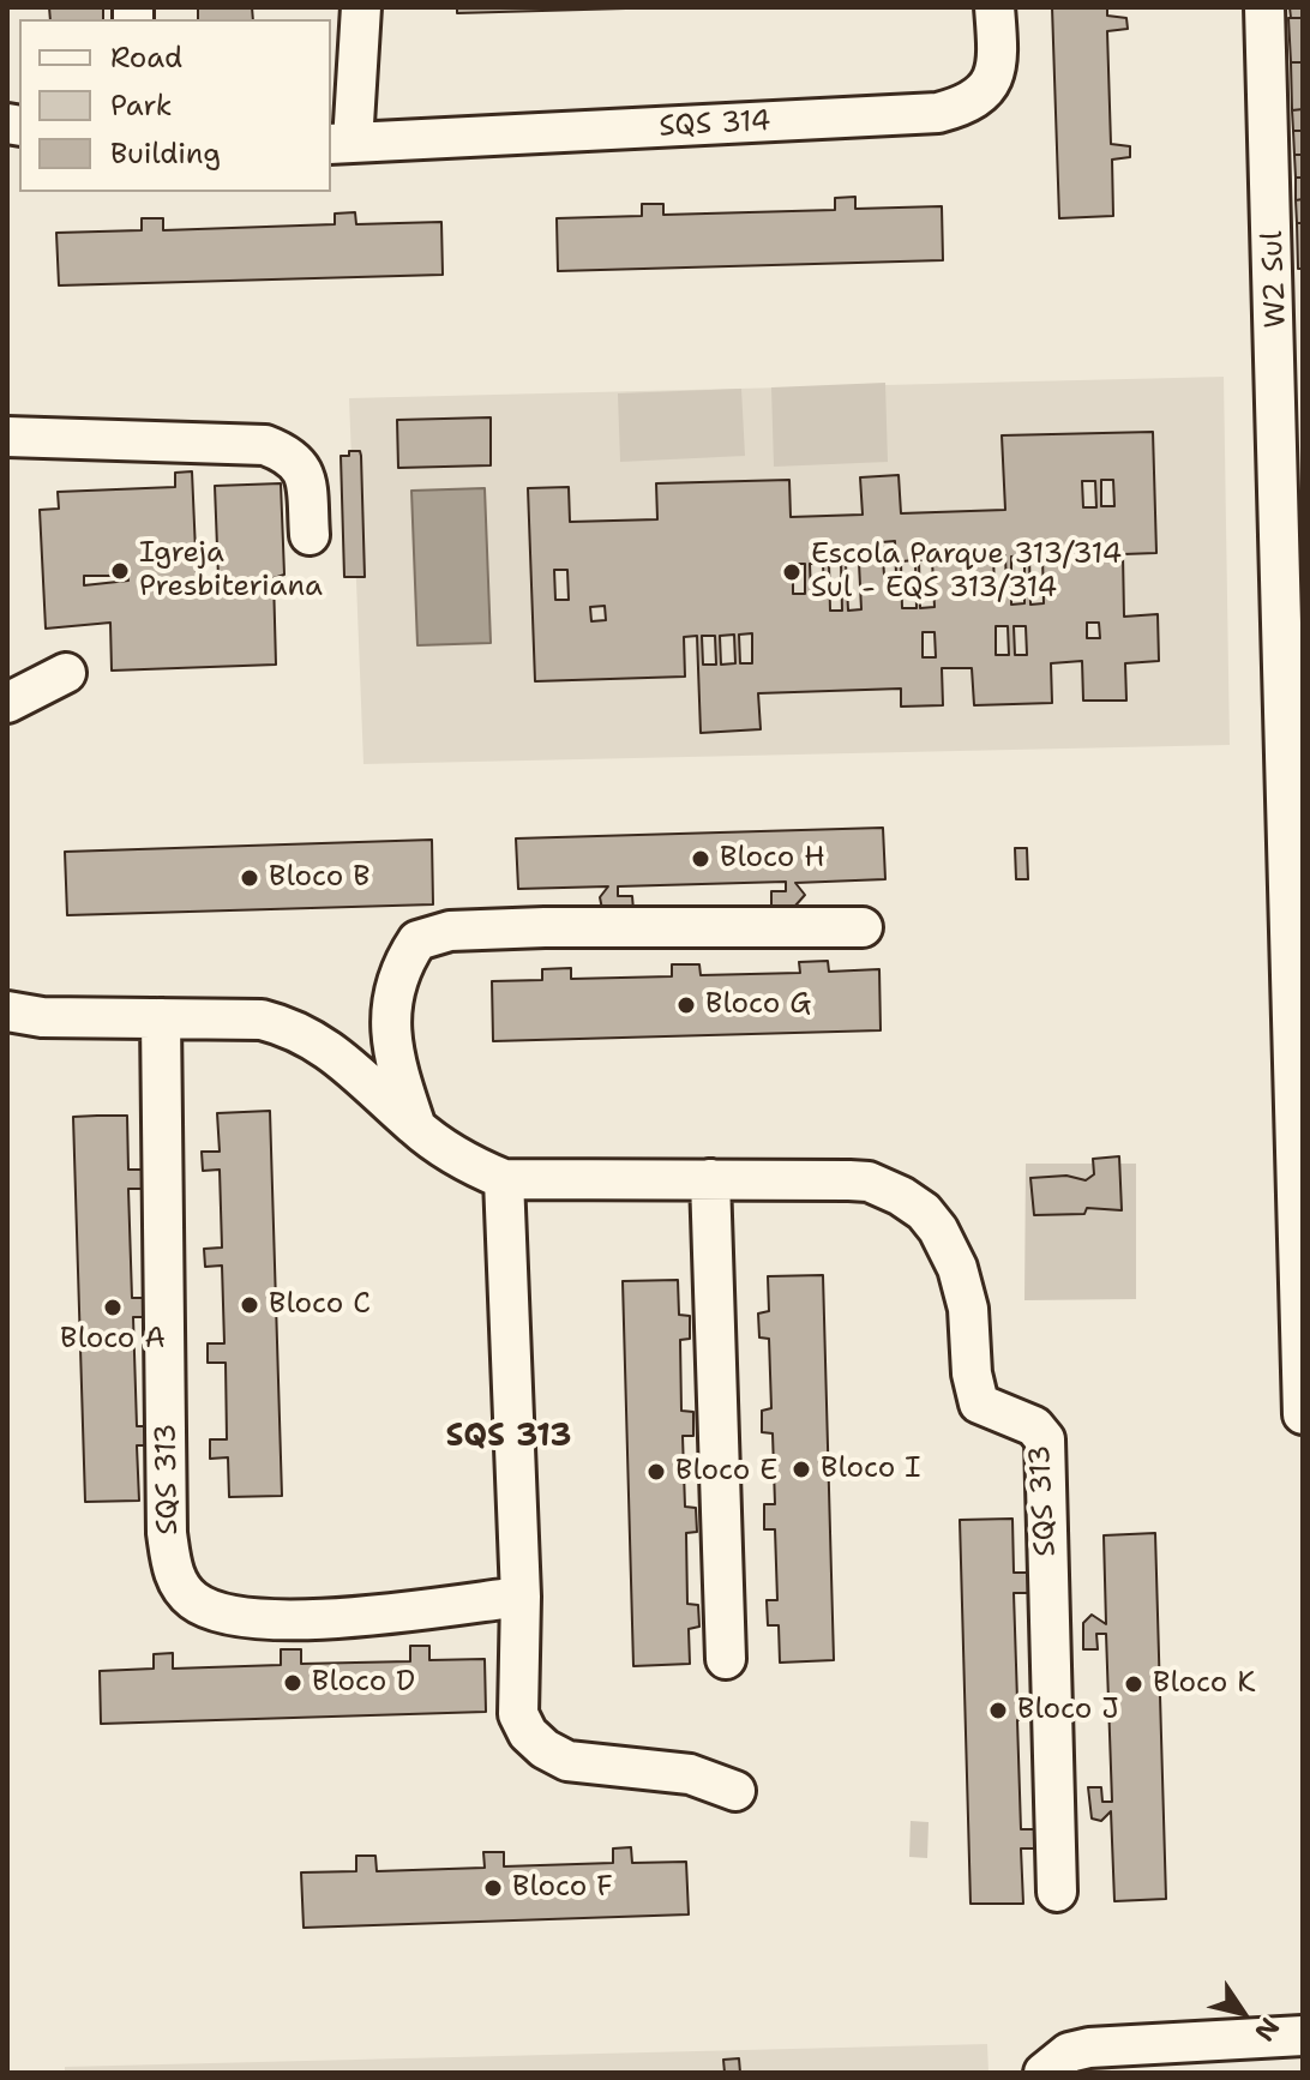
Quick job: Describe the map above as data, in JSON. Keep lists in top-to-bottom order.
{
  "streets": {
    "street": ["SQS 314", "W2 Sul", "SQS 313"]
  },
  "districts": ["SQS 313"],
  "places": [
    "Igreja Presbiteriana",
    "Escola Parque 313/314 Sul - EQS 313/314",
    "Bloco H",
    "Bloco B",
    "Bloco G",
    "Bloco C",
    "Bloco A",
    "Bloco I",
    "Bloco E",
    "Bloco D",
    "Bloco K",
    "Bloco J",
    "Bloco F"
  ],
  "legend": ["Road", "Park", "Building"],
  "north": "bottom right"
}
